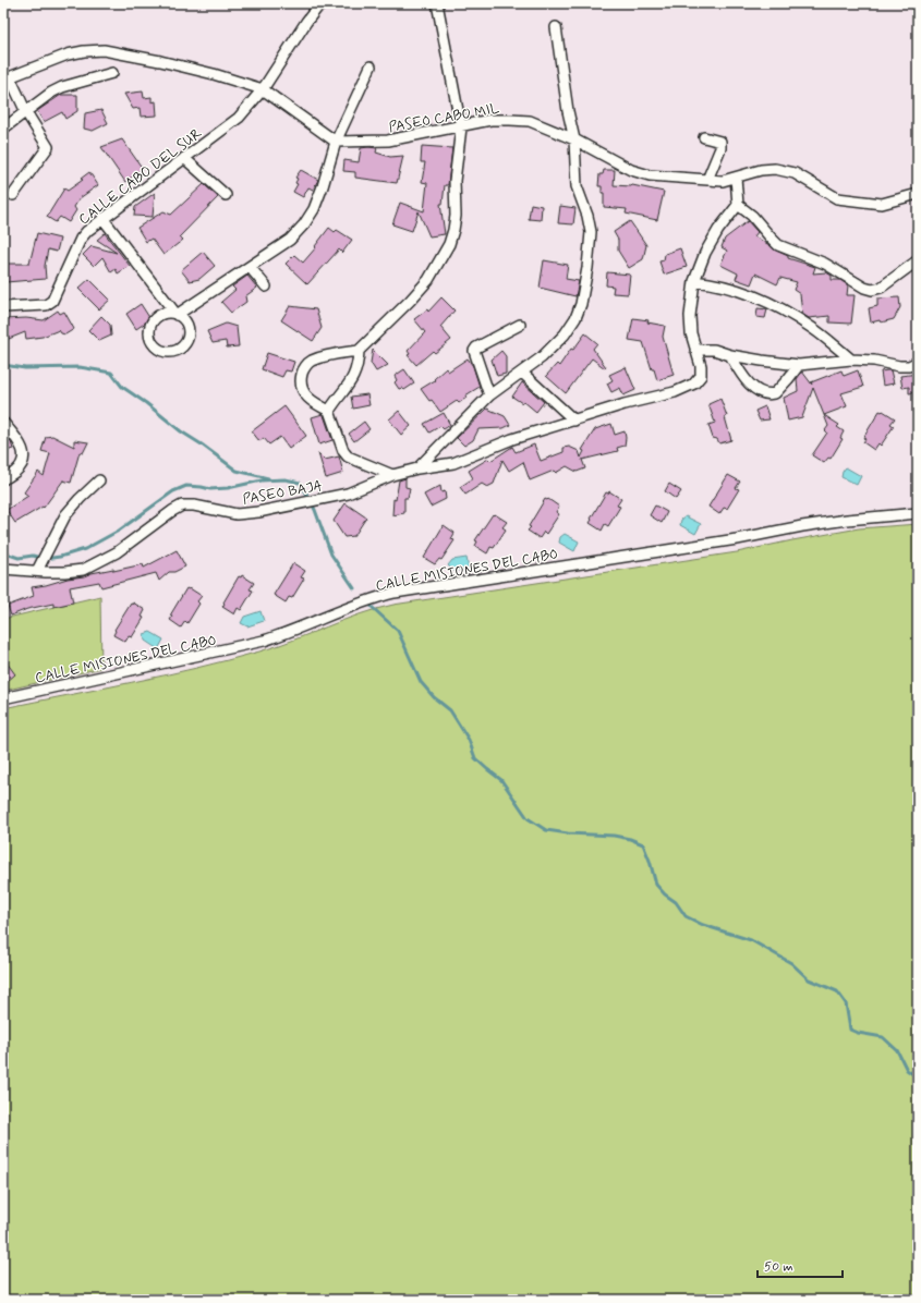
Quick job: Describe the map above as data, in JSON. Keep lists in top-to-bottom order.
{
  "streets": {
    "street": [
      "PASEO CABO MIL",
      "CALLE CABO DEL SUR",
      "PASEO BAJA",
      "CALLE MISIONES DEL CABO"
    ]
  },
  "scale_bar": "50 m"
}
